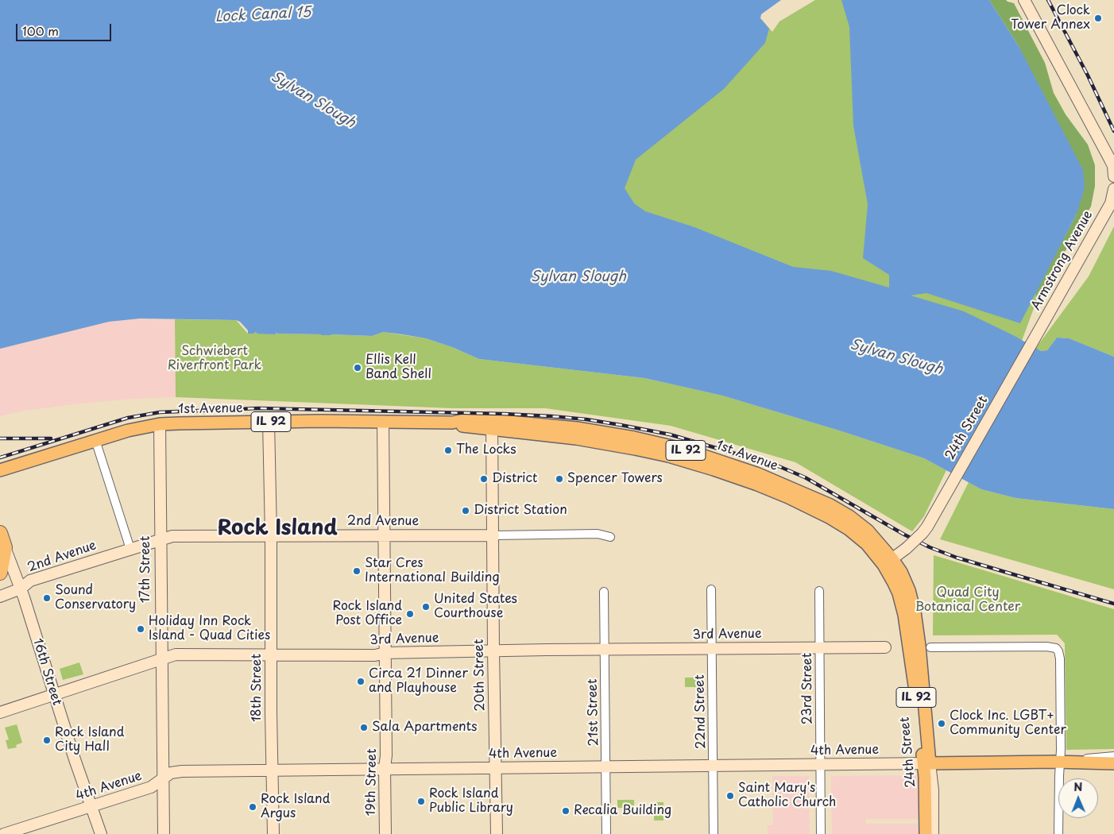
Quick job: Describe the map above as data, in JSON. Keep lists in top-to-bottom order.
{
  "streets": {
    "highway": ["16th Street"],
    "main road": [
      "1st Avenue",
      "IL 92",
      "24th Street",
      "4th Avenue"
    ],
    "street": [
      "Armstrong Avenue",
      "2nd Avenue",
      "17th Street",
      "3rd Avenue",
      "20th Street",
      "18th Street",
      "23rd Street",
      "22nd Street",
      "21st Street",
      "19th Street"
    ]
  },
  "crossings": [
    ["Armstrong Avenue", "24th Street"],
    ["1st Avenue", "24th Street"],
    ["1st Avenue", "17th Street"],
    ["1st Avenue", "20th Street"],
    ["1st Avenue", "18th Street"],
    ["1st Avenue", "19th Street"],
    ["24th Street", "4th Avenue"],
    ["2nd Avenue", "17th Street"],
    ["2nd Avenue", "16th Street"],
    ["2nd Avenue", "20th Street"],
    ["2nd Avenue", "18th Street"],
    ["2nd Avenue", "19th Street"],
    ["17th Street", "3rd Avenue"],
    ["17th Street", "4th Avenue"],
    ["3rd Avenue", "16th Street"],
    ["3rd Avenue", "20th Street"],
    ["3rd Avenue", "18th Street"],
    ["3rd Avenue", "23rd Street"],
    ["3rd Avenue", "22nd Street"],
    ["3rd Avenue", "21st Street"],
    ["3rd Avenue", "19th Street"],
    ["16th Street", "4th Avenue"],
    ["20th Street", "4th Avenue"],
    ["18th Street", "4th Avenue"],
    ["23rd Street", "4th Avenue"],
    ["22nd Street", "4th Avenue"],
    ["21st Street", "4th Avenue"],
    ["4th Avenue", "19th Street"]
  ],
  "districts": ["Rock Island"],
  "water": ["Lock Canal 15", "Sylvan Slough"],
  "parks": ["Schwiebert Riverfront Park", "Quad City Botanical Center"],
  "places": [
    "Clock Tower Annex",
    "Ellis Kell Band Shell",
    "The Locks",
    "District",
    "Spencer Towers",
    "District Station",
    "Star Cres International Building",
    "Sound Conservatory",
    "United States Courthouse",
    "Rock Island Post Office",
    "Holiday Inn Rock Island - Quad Cities",
    "Circa 21 Dinner and Playhouse",
    "Clock Inc. LGBT+ Community Center",
    "Sala Apartments",
    "Rock Island City Hall",
    "Saint Mary's Catholic Church",
    "Rock Island Public Library",
    "Rock Island Argus",
    "Recalia Building"
  ],
  "scale_bar": "100 m",
  "north": "top"
}
